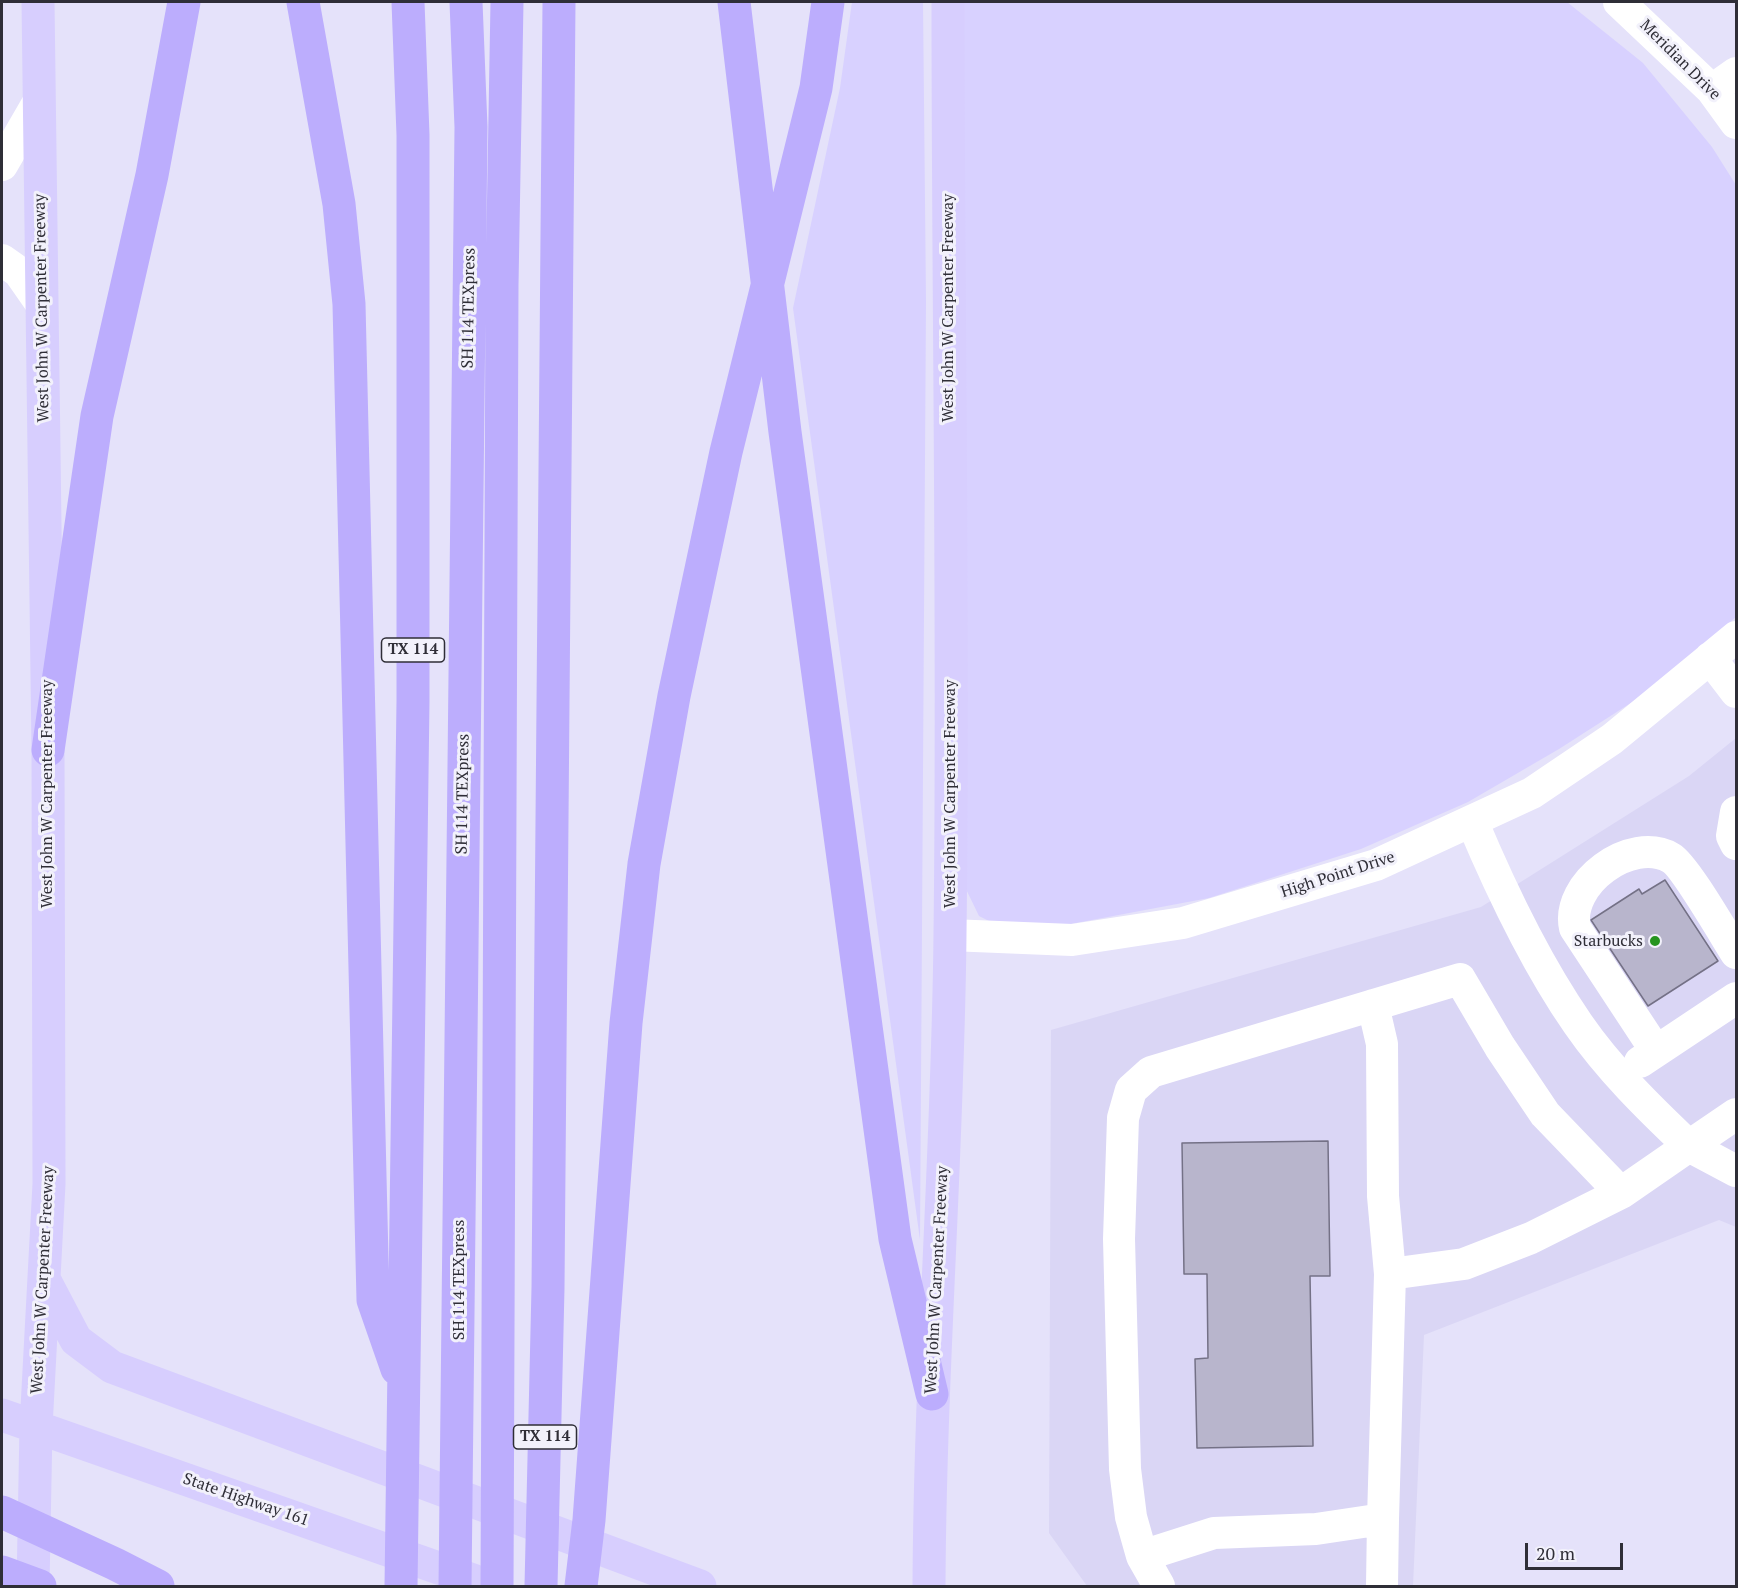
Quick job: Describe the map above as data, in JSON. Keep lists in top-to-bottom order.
{
  "streets": {
    "highway": ["SH 114 TEXpress", "TX 114"],
    "main road": ["West John W Carpenter Freeway", "State Highway 161"],
    "street": ["Meridian Drive", "High Point Drive"]
  },
  "crossings": [
    ["West John W Carpenter Freeway", "High Point Drive"],
    ["West John W Carpenter Freeway", "State Highway 161"]
  ],
  "places": ["Starbucks"],
  "scale_bar": "20 m"
}
